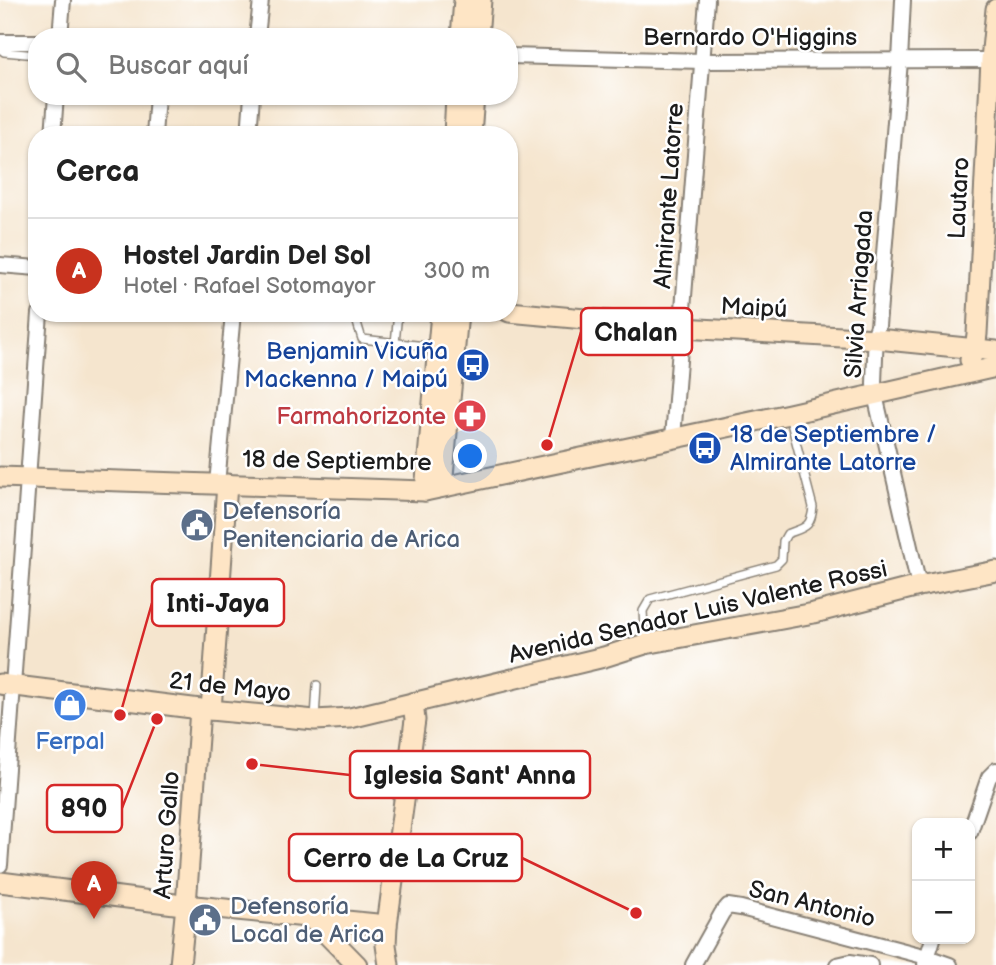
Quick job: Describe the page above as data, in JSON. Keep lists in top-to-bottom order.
{
  "streets": {
    "main road": [
      "Lautaro",
      "Maipú",
      "18 de Septiembre",
      "Avenida Senador Luis Valente Rossi",
      "21 de Mayo",
      "Arturo Gallo"
    ],
    "street": [
      "Bernardo O'Higgins",
      "Almirante Latorre",
      "Silvia Arriagada",
      "San Antonio"
    ]
  },
  "crossings": [
    ["Bernardo O'Higgins", "Almirante Latorre"],
    ["Bernardo O'Higgins", "Lautaro"],
    ["Bernardo O'Higgins", "Silvia Arriagada"],
    ["Almirante Latorre", "Maipú"],
    ["Almirante Latorre", "18 de Septiembre"],
    ["Lautaro", "Maipú"],
    ["Silvia Arriagada", "Maipú"],
    ["Silvia Arriagada", "18 de Septiembre"],
    ["Silvia Arriagada", "Avenida Senador Luis Valente Rossi"],
    ["18 de Septiembre", "Arturo Gallo"],
    ["Avenida Senador Luis Valente Rossi", "21 de Mayo"],
    ["21 de Mayo", "Arturo Gallo"]
  ],
  "places": {
    "bus stop": ["Benjamin Vicuña Mackenna / Maipú", "18 de Septiembre / Almirante Latorre"],
    "pharmacy": ["Farmahorizonte"],
    "other": [
      "Chalan",
      "Inti-Jaya",
      "890",
      "Iglesia Sant' Anna",
      "Cerro de La Cruz"
    ],
    "public building": ["Defensoría Penitenciaria de Arica", "Defensoría Local de Arica"],
    "shop": ["Ferpal"]
  },
  "page": {
    "search": "Buscar aquí",
    "heading": "Cerca",
    "list": [
      {
        "mark": "A",
        "name": "Hostel Jardin Del Sol",
        "note": "Hotel · Rafael Sotomayor",
        "value": "300 m"
      }
    ],
    "map_buttons": ["+", "−"],
    "pins": "A"
  }
}
